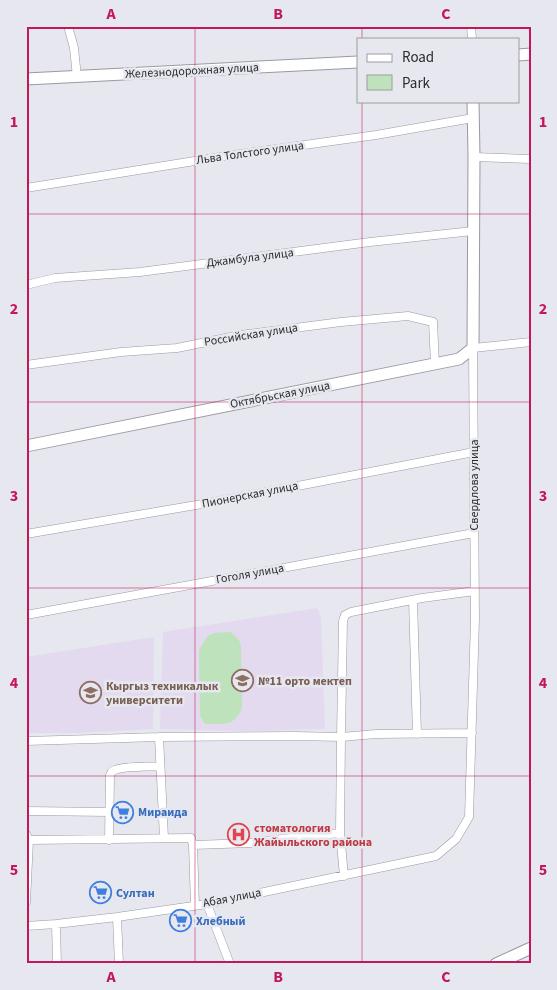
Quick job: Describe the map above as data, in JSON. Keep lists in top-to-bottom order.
{
  "streets": {
    "street": [
      "Железнодорожная улица",
      "Льва Толстого улица",
      "Джамбула улица",
      "Российская улица",
      "Октябрьская улица",
      "Свердлова улица",
      "Пионерская улица",
      "Гоголя улица",
      "Абая улица"
    ]
  },
  "crossings": [
    ["Льва Толстого улица", "Свердлова улица"],
    ["Джамбула улица", "Свердлова улица"],
    ["Российская улица", "Октябрьская улица"],
    ["Октябрьская улица", "Свердлова улица"],
    ["Свердлова улица", "Пионерская улица"],
    ["Свердлова улица", "Гоголя улица"],
    ["Свердлова улица", "Абая улица"]
  ],
  "places": {
    "school or university": ["№11 орто мектеп", "Кыргыз техникалык университети"],
    "supermarket": ["Мираида", "Султан", "Хлебный"],
    "hospital": ["стоматология Жайыльского района"]
  },
  "legend": ["Road", "Park"],
  "grid": {
    "columns": ["A", "B", "C"],
    "rows": [
      "1",
      "2",
      "3",
      "4",
      "5"
    ]
  }
}
